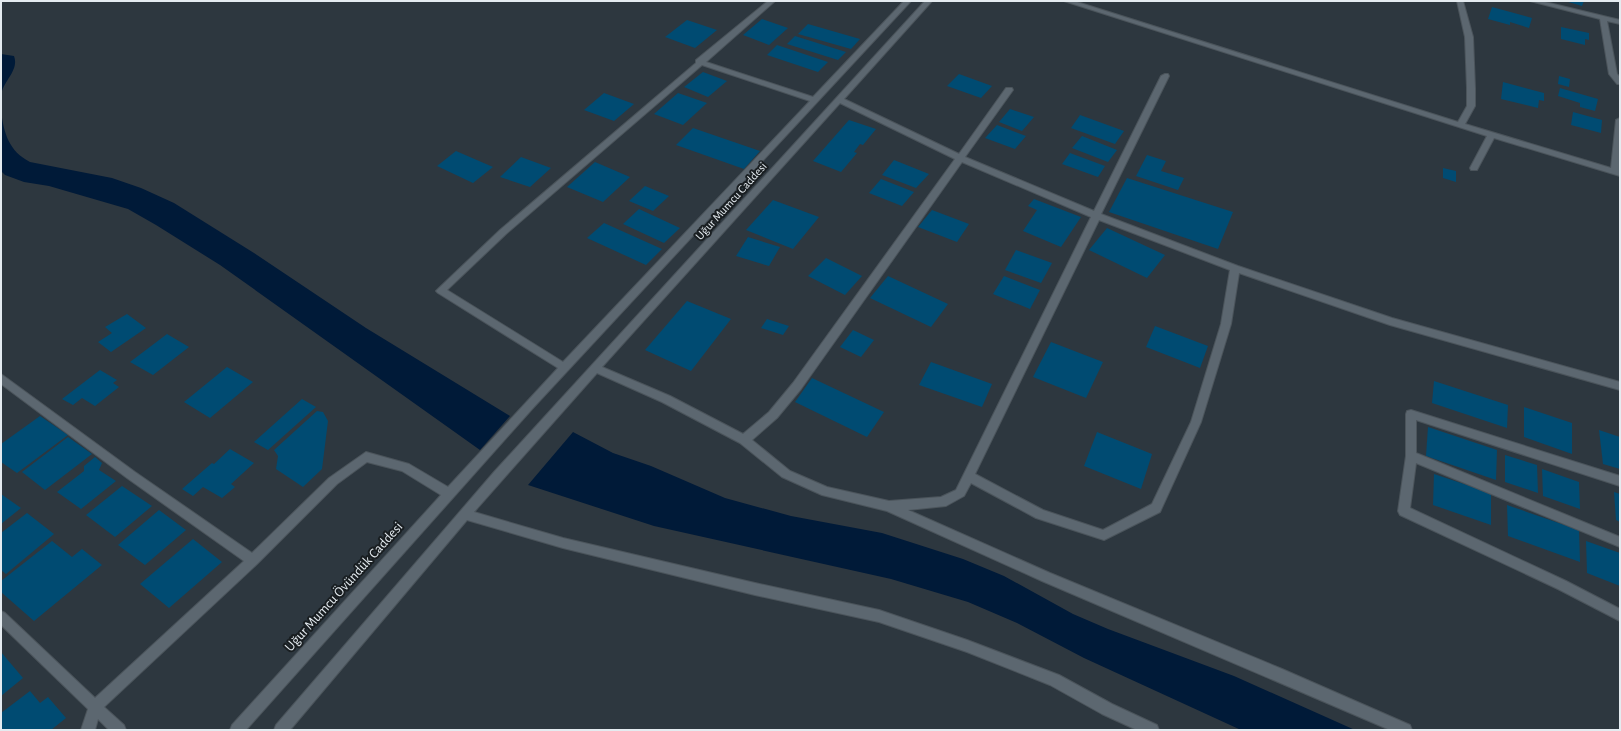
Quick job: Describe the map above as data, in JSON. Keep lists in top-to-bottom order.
{
  "streets": {
    "street": ["Uğur Mumcu Caddesi", "Uğur Mumcu Övündük Caddesi"]
  },
  "crossings": [
    ["Uğur Mumcu Caddesi", "Uğur Mumcu Övündük Caddesi"]
  ]
}
